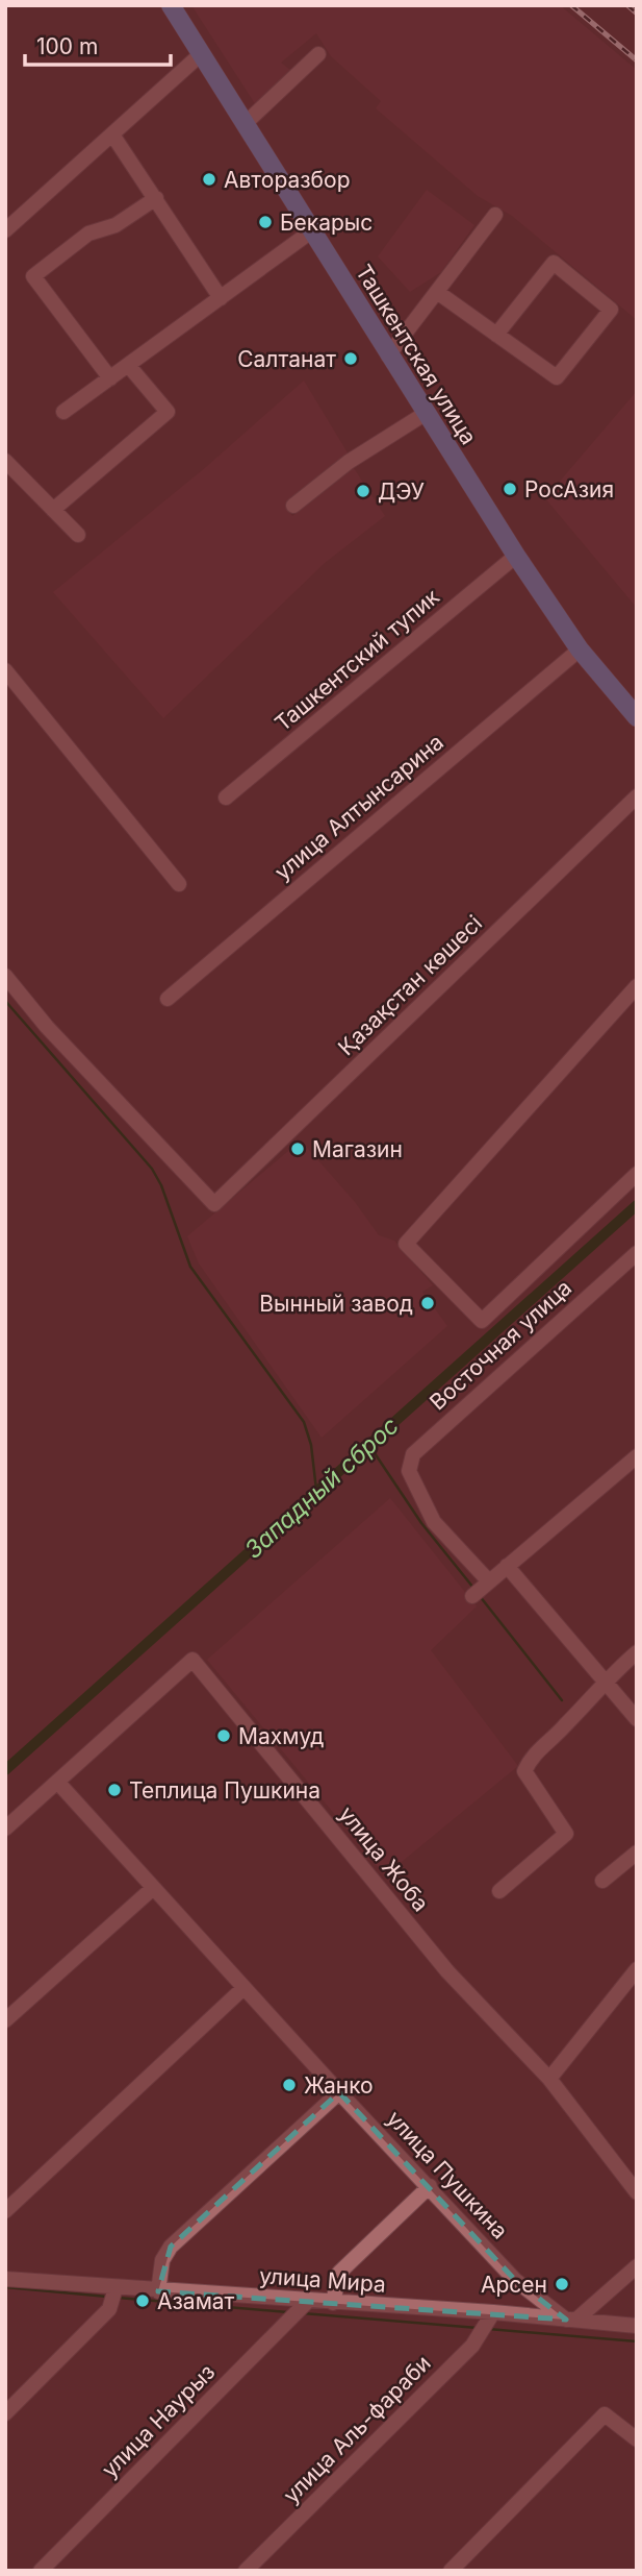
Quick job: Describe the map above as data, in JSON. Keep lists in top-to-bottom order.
{
  "streets": {
    "main road": ["Ташкентская улица"],
    "street": [
      "Ташкентский тупик",
      "улица Алтынсарина",
      "Қазақстан көшесі",
      "Восточная улица",
      "улица Жоба",
      "улица Пушкина",
      "улица Мира",
      "улица Наурыз",
      "улица Аль-фараби"
    ]
  },
  "crossings": [
    ["Ташкентская улица", "Ташкентский тупик"],
    ["Ташкентская улица", "улица Алтынсарина"],
    ["улица Жоба", "улица Пушкина"],
    ["улица Пушкина", "улица Мира"],
    ["улица Мира", "улица Наурыз"],
    ["улица Мира", "улица Аль-фараби"]
  ],
  "water": ["Западный сброс"],
  "places": [
    "Авторазбор",
    "Бекарыс",
    "Салтанат",
    "РосАзия",
    "ДЭУ",
    "Магазин",
    "Вынный завод",
    "Махмуд",
    "Теплица Пушкина",
    "Жанко",
    "Арсен",
    "Азамат"
  ],
  "scale_bar": "100 m"
}
